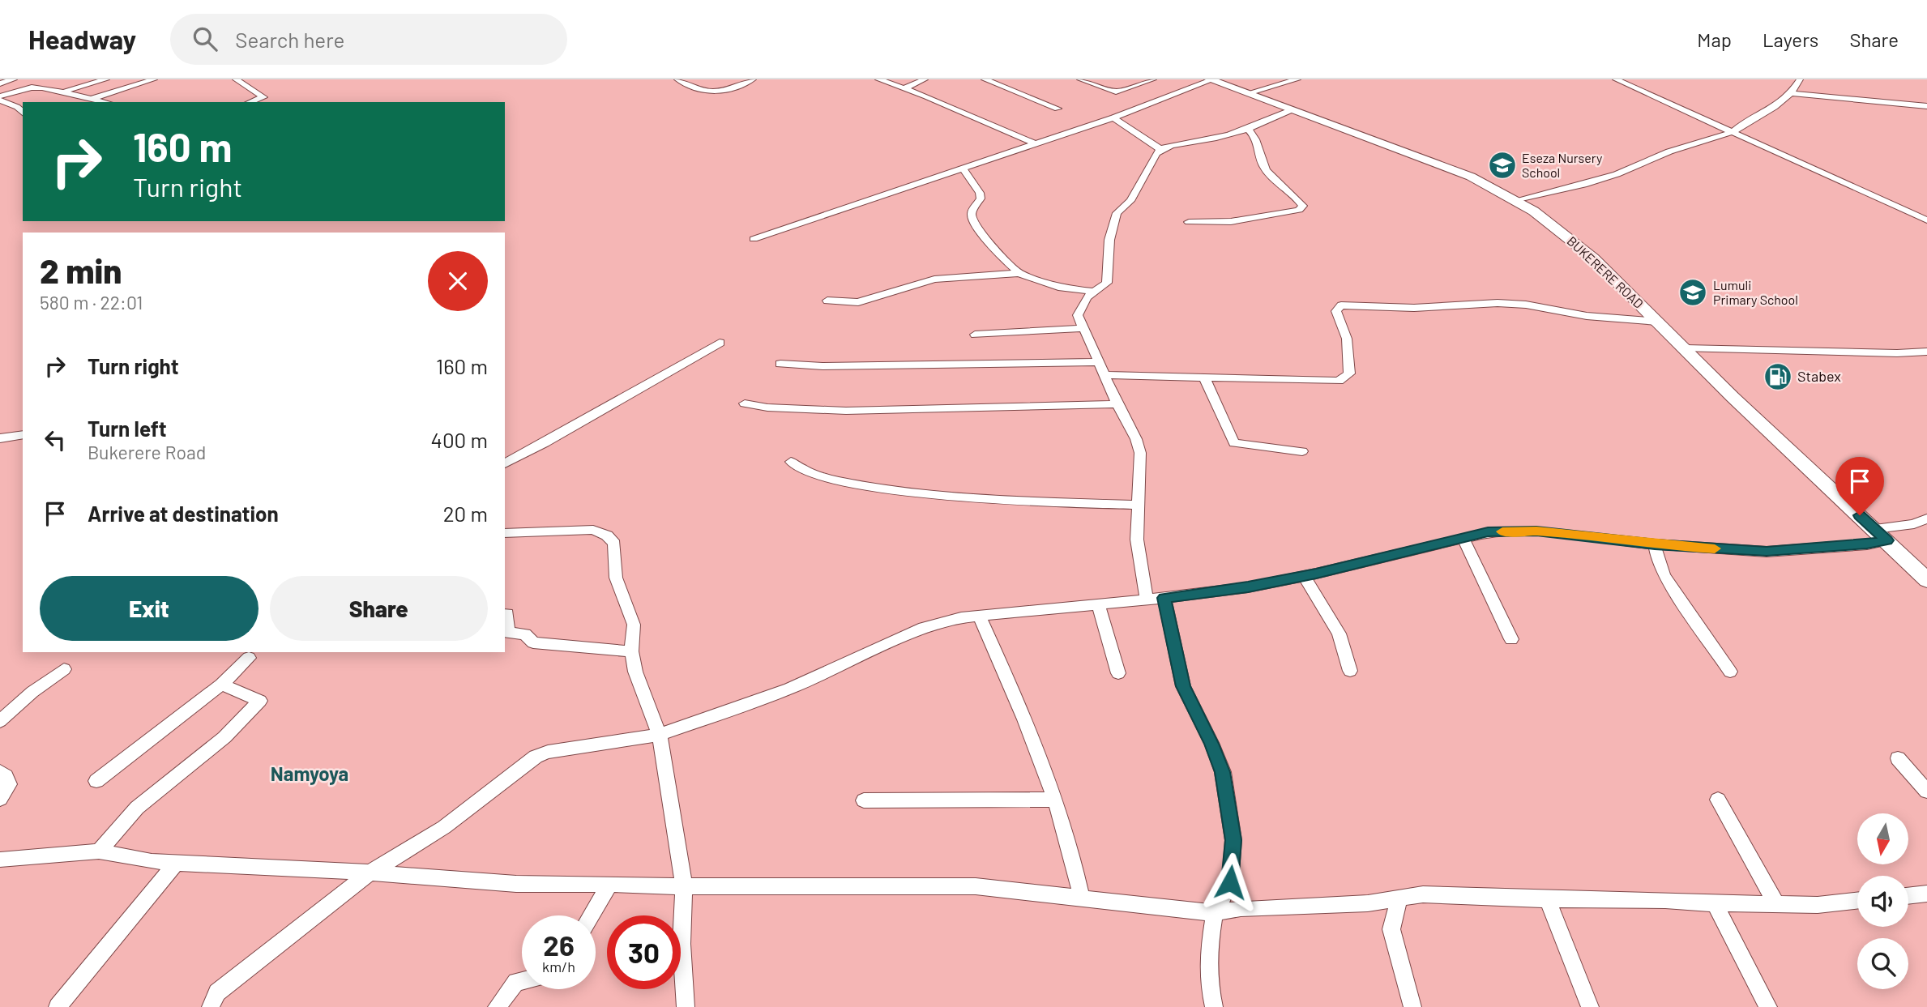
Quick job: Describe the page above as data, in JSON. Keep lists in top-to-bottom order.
{
  "streets": {
    "main road": ["BUKERERE ROAD"]
  },
  "districts": ["Namyoya"],
  "places": {
    "school or university": ["Eseza Nursery School", "Lumuli Primary School"],
    "fuel station": ["Stabex"]
  },
  "north": "bottom",
  "page": {
    "header": "Headway",
    "search": "Search here",
    "nav": ["Map", "Layers", "Share"],
    "turn": ["160 m", "Turn right"],
    "heading": ["2 min", "580 m · 22:01"],
    "list": [
      {
        "name": "Turn right",
        "value": "160 m"
      },
      {
        "name": "Turn left",
        "note": "Bukerere Road",
        "value": "400 m"
      },
      {
        "name": "Arrive at destination",
        "value": "20 m"
      }
    ],
    "buttons": ["Exit", "Share"],
    "speed": "26 km/h",
    "limit": "30"
  }
}
